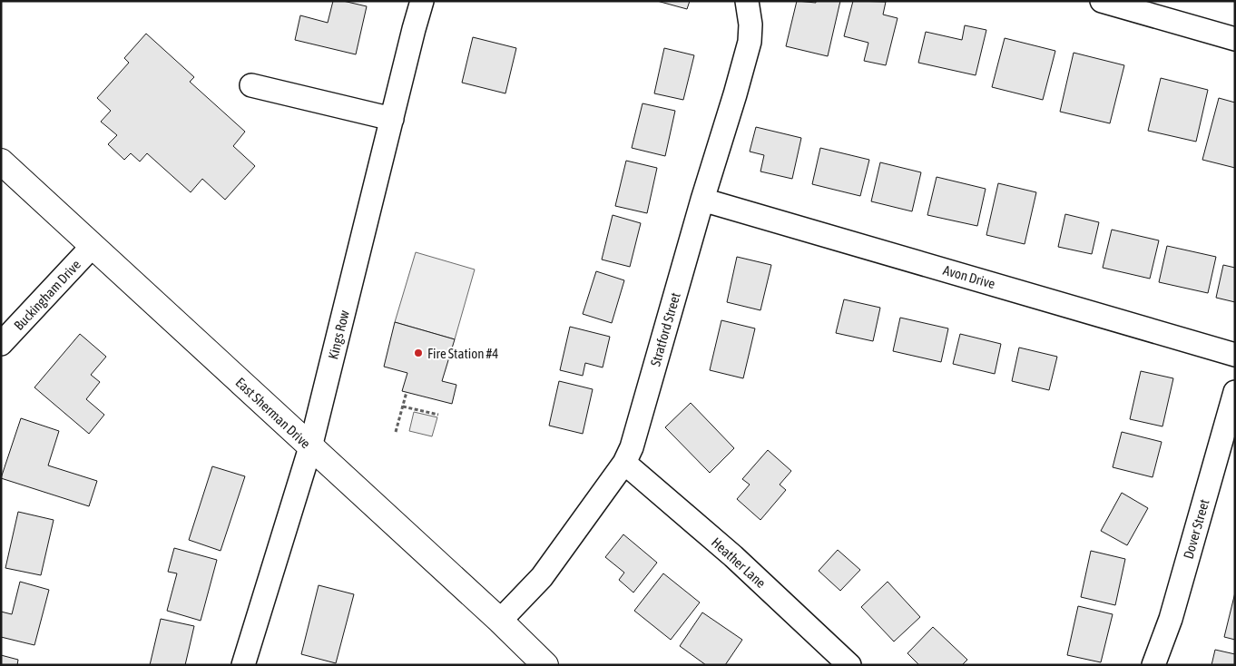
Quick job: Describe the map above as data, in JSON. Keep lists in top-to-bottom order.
{
  "streets": {
    "main road": ["East Sherman Drive"],
    "street": [
      "Avon Drive",
      "Buckingham Drive",
      "Stratford Street",
      "Kings Row",
      "Dover Street",
      "Heather Lane"
    ]
  },
  "crossings": [
    ["Avon Drive", "Stratford Street"],
    ["Buckingham Drive", "East Sherman Drive"],
    ["Stratford Street", "East Sherman Drive"],
    ["Stratford Street", "Heather Lane"],
    ["Kings Row", "East Sherman Drive"]
  ],
  "places": ["Fire Station #4"]
}
